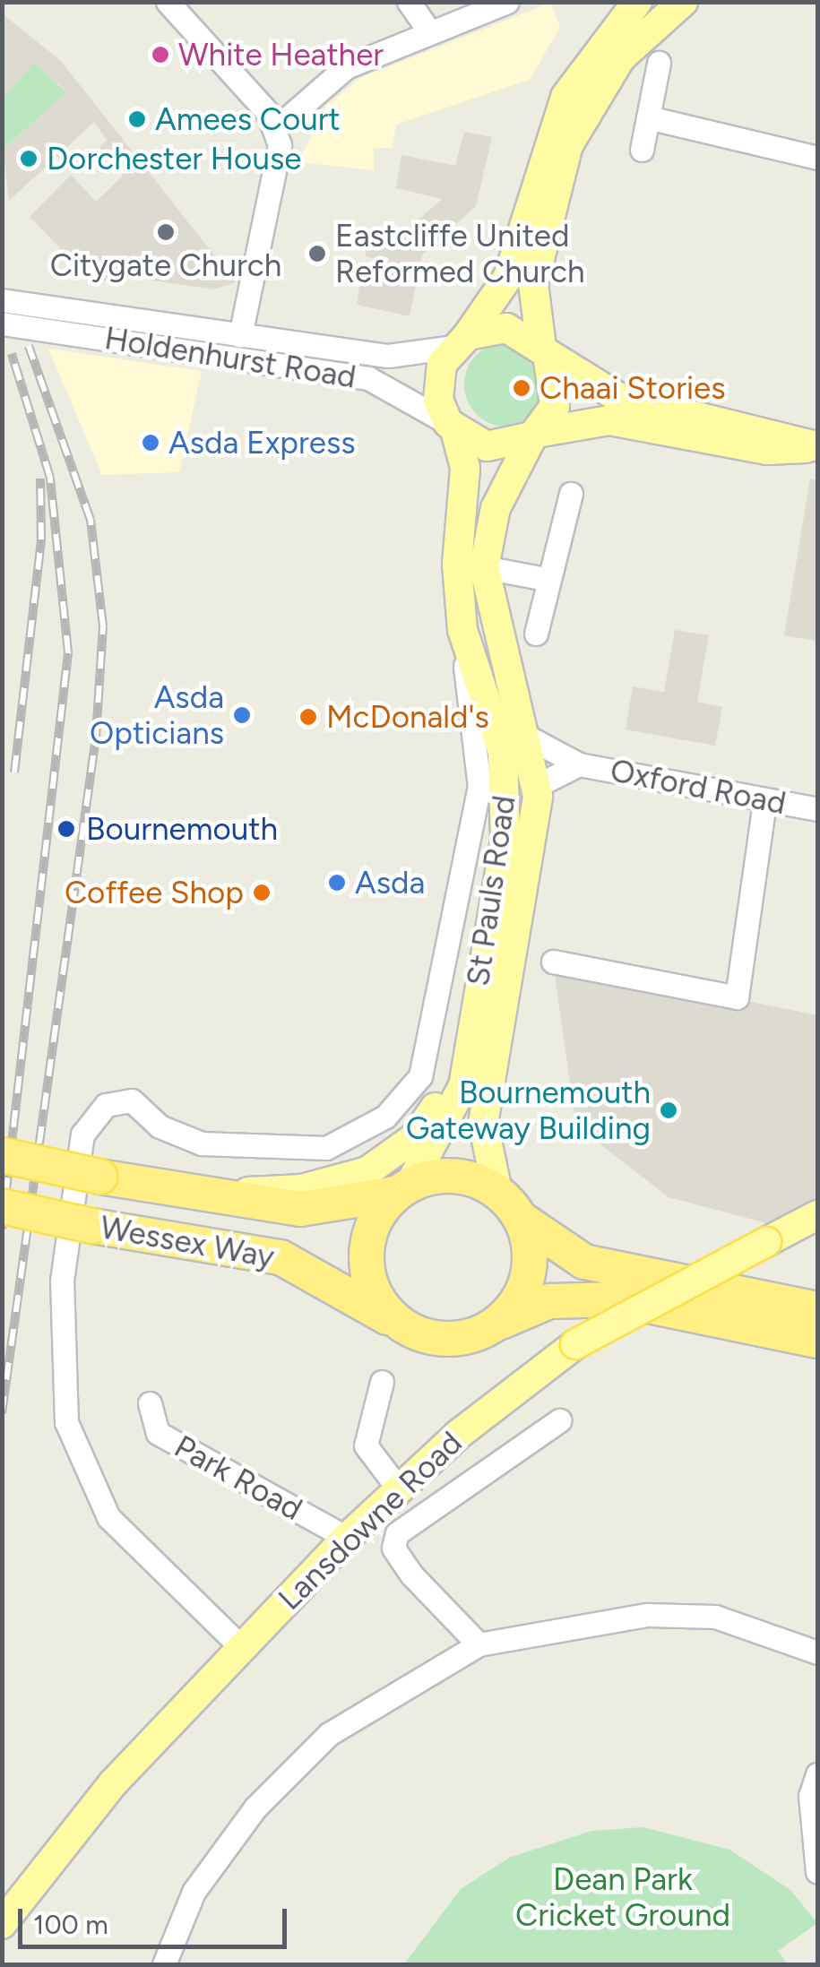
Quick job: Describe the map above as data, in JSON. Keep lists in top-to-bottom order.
{
  "streets": {
    "highway": ["Wessex Way"],
    "main road": ["St Pauls Road", "Lansdowne Road"],
    "street": ["Holdenhurst Road", "Oxford Road", "Park Road"]
  },
  "crossings": [
    ["Holdenhurst Road", "St Pauls Road"],
    ["Oxford Road", "St Pauls Road"],
    ["St Pauls Road", "Wessex Way"],
    ["Park Road", "Lansdowne Road"]
  ],
  "parks": ["Dean Park Cricket Ground"],
  "places": [
    "White Heather",
    "Amees Court",
    "Dorchester House",
    "Citygate Church",
    "Eastcliffe United Reformed Church",
    "Chaai Stories",
    "Asda Express",
    "Asda Opticians",
    "McDonald's",
    "Bournemouth",
    "Asda",
    "Coffee Shop",
    "Bournemouth Gateway Building"
  ],
  "scale_bar": "100 m"
}
